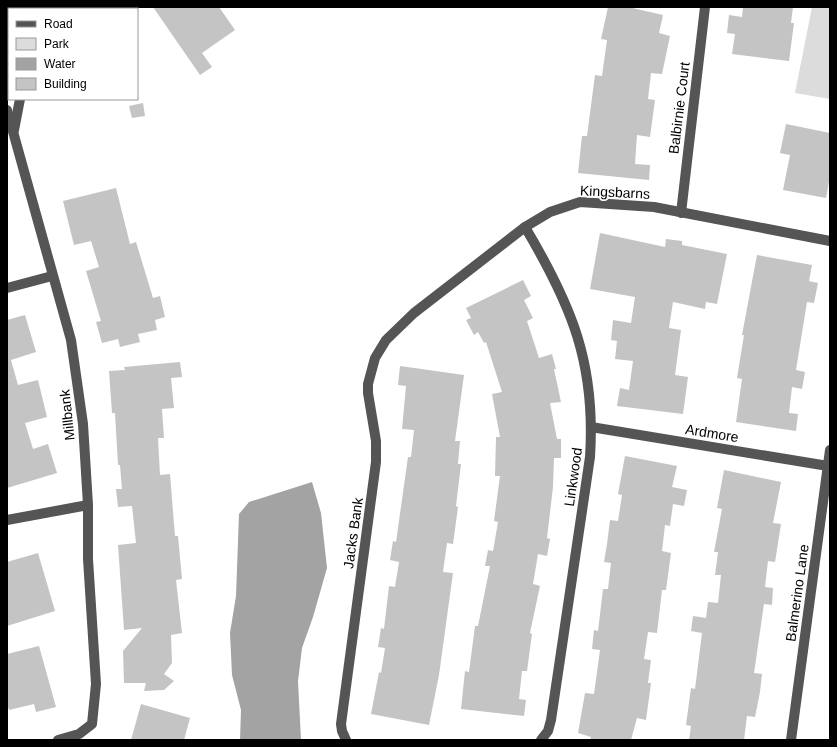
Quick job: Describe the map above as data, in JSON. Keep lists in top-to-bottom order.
{
  "streets": {
    "street": [
      "Balbirnie Court",
      "Kingsbarns",
      "Millbank",
      "Ardmore",
      "Linkwood",
      "Jacks Bank",
      "Balmerino Lane"
    ]
  },
  "crossings": [
    ["Balbirnie Court", "Kingsbarns"],
    ["Kingsbarns", "Linkwood"],
    ["Kingsbarns", "Jacks Bank"],
    ["Ardmore", "Linkwood"],
    ["Ardmore", "Balmerino Lane"]
  ],
  "legend": [
    "Road",
    "Park",
    "Water",
    "Building"
  ]
}
